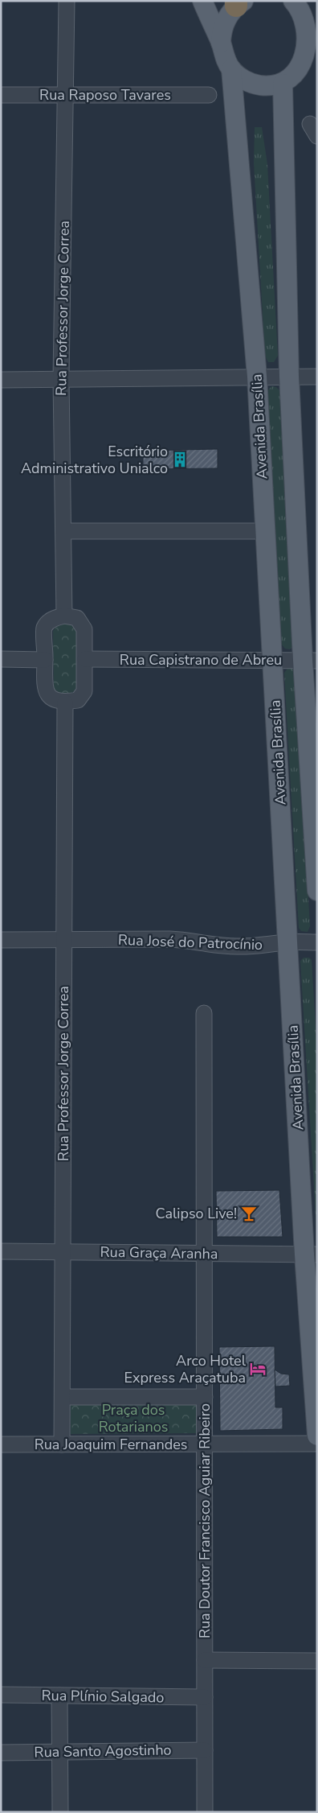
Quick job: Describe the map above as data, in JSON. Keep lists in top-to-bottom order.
{
  "streets": {
    "main road": ["Avenida Brasília"],
    "street": [
      "Rua Raposo Tavares",
      "Rua Professor Jorge Correa",
      "Rua Capistrano de Abreu",
      "Rua José do Patrocínio",
      "Rua Graça Aranha",
      "Rua Joaquim Fernandes",
      "Rua Doutor Francisco Aguiar Ribeiro",
      "Rua Plínio Salgado",
      "Rua Santo Agostinho"
    ]
  },
  "crossings": [
    ["Rua Raposo Tavares", "Rua Professor Jorge Correa"],
    ["Rua Professor Jorge Correa", "Rua José do Patrocínio"],
    ["Rua Professor Jorge Correa", "Rua Graça Aranha"],
    ["Rua Professor Jorge Correa", "Rua Joaquim Fernandes"],
    ["Avenida Brasília", "Rua Capistrano de Abreu"],
    ["Avenida Brasília", "Rua José do Patrocínio"],
    ["Avenida Brasília", "Rua Graça Aranha"],
    ["Rua Graça Aranha", "Rua Doutor Francisco Aguiar Ribeiro"],
    ["Rua Joaquim Fernandes", "Rua Doutor Francisco Aguiar Ribeiro"],
    ["Rua Doutor Francisco Aguiar Ribeiro", "Rua Plínio Salgado"],
    ["Rua Doutor Francisco Aguiar Ribeiro", "Rua Santo Agostinho"]
  ],
  "parks": ["Praça dos Rotarianos"],
  "places": {
    "building": ["Escritório Administrativo Unialco"],
    "bar": ["Calipso Live!"],
    "hotel": ["Arco Hotel Express Araçatuba"]
  }
}
